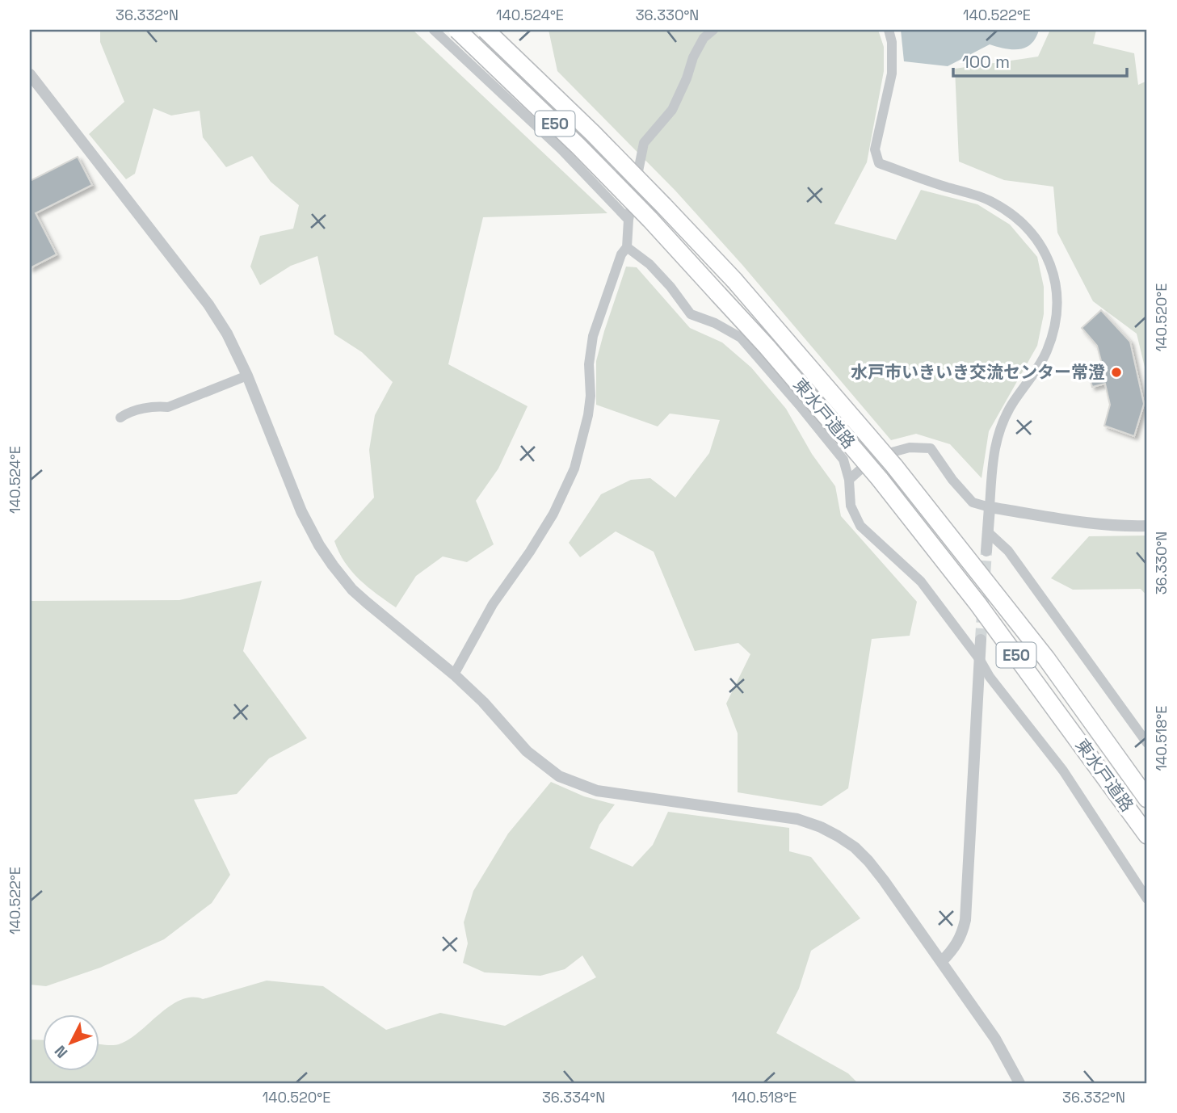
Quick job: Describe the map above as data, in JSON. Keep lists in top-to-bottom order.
{
  "streets": {
    "highway": ["E50", "東水戸道路"]
  },
  "places": ["水戸市いきいき交流センター常澄"],
  "scale_bar": "100 m",
  "north": "bottom left",
  "coordinates": [
    "36.332°N",
    "140.524°E",
    "36.330°N",
    "140.522°E",
    "140.520°E",
    "140.518°E",
    "36.334°N"
  ]
}
